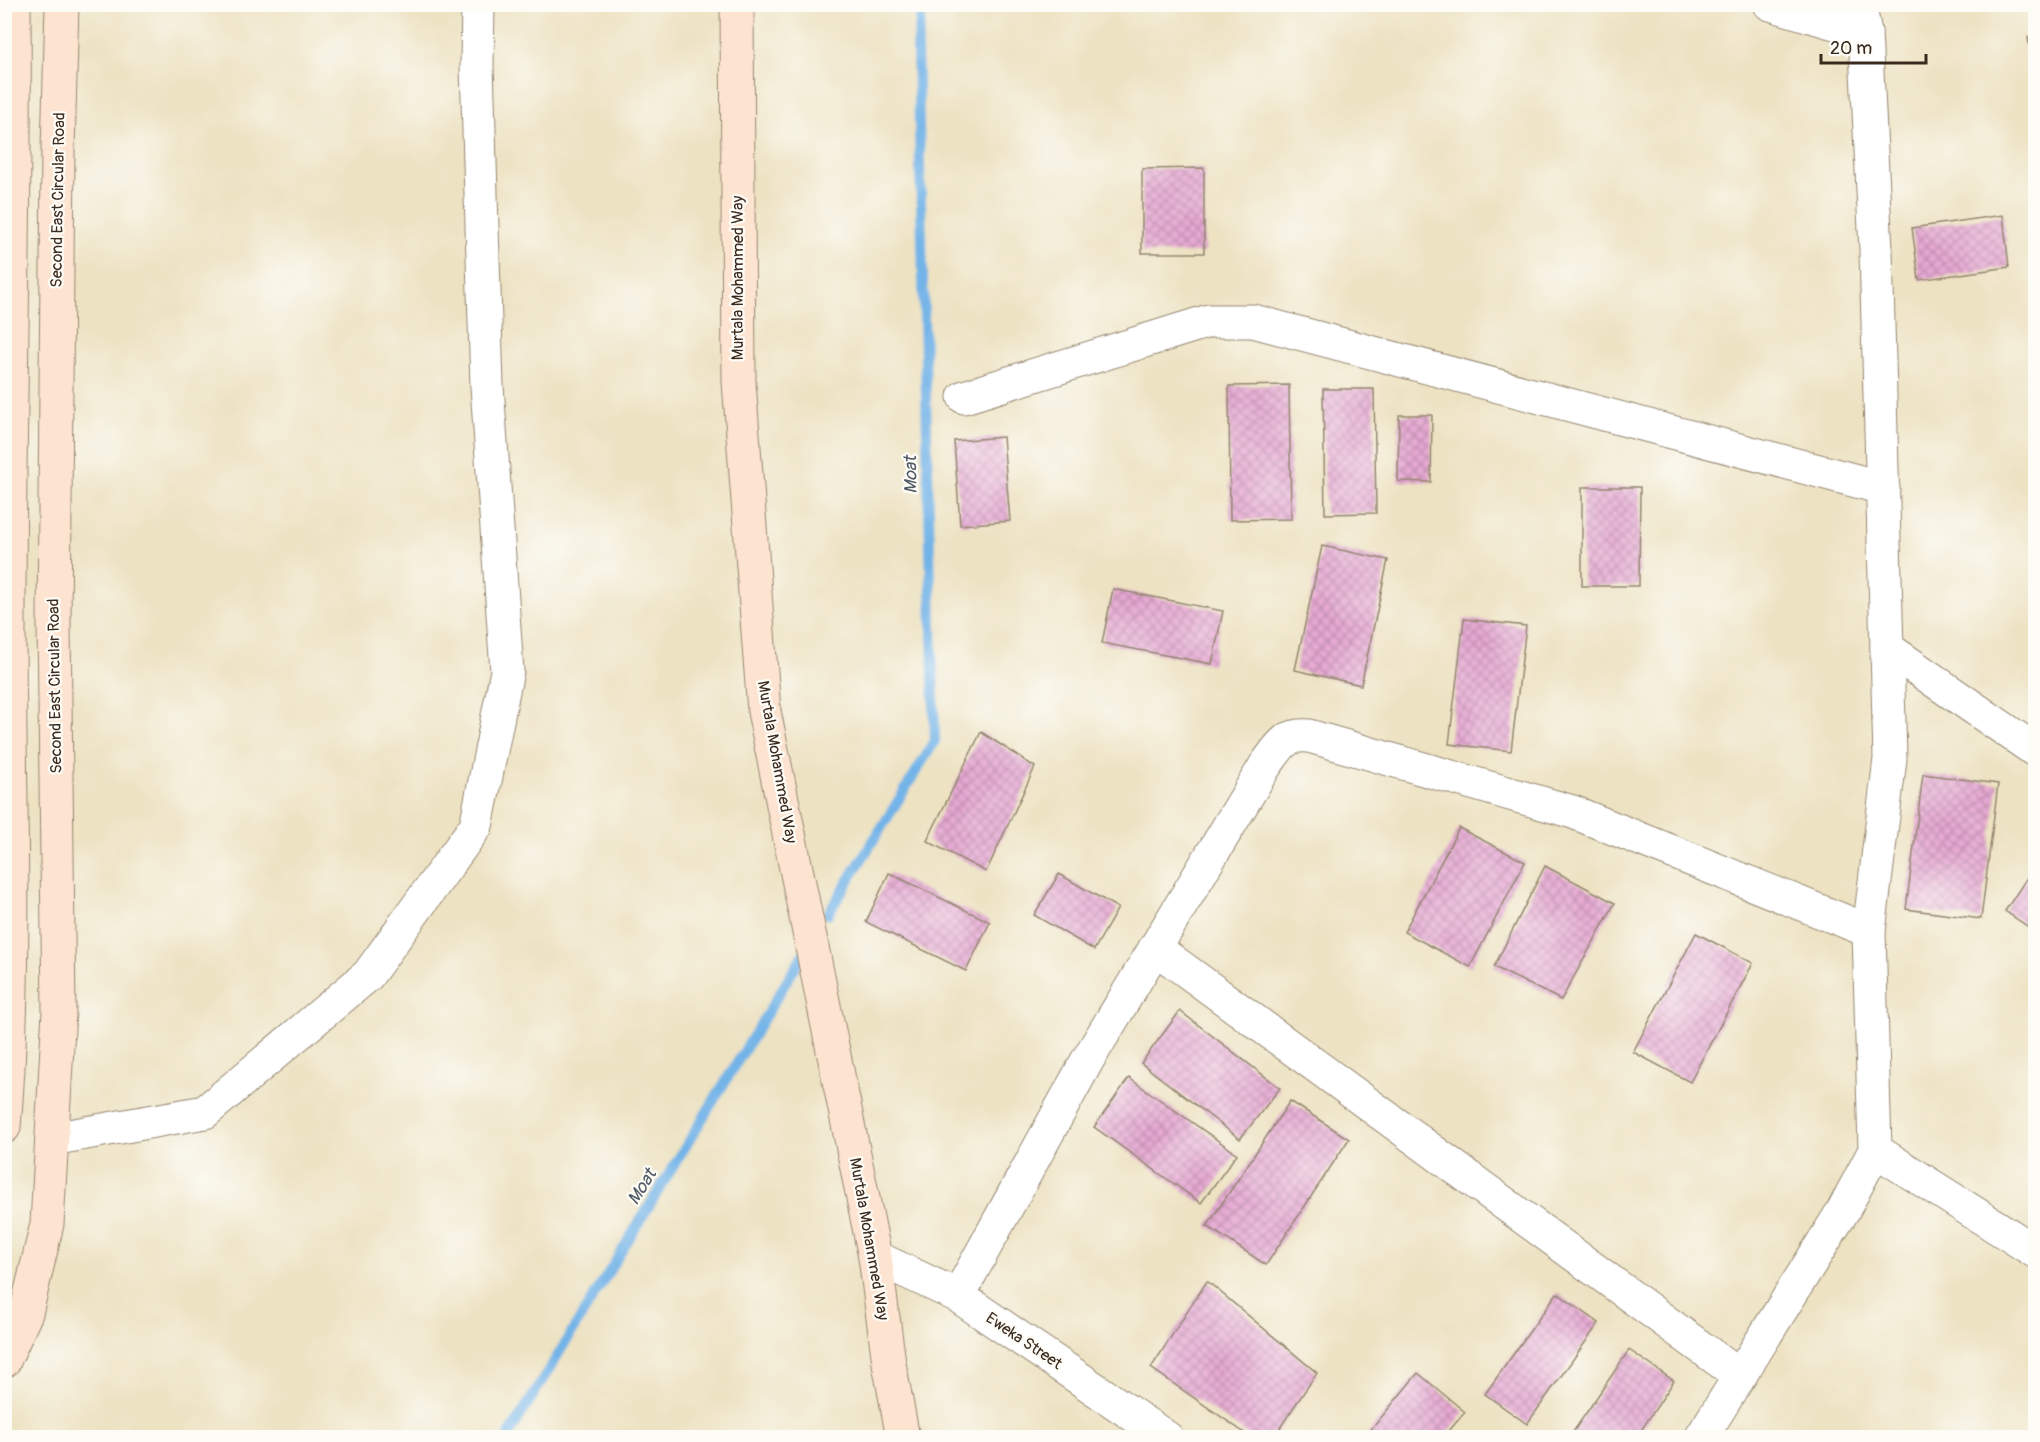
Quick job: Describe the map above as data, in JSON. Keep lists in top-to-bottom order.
{
  "streets": {
    "main road": ["Second East Circular Road", "Murtala Mohammed Way"],
    "street": ["Eweka Street"]
  },
  "crossings": [
    ["Murtala Mohammed Way", "Eweka Street"]
  ],
  "water": ["Moat"],
  "scale_bar": "20 m"
}
